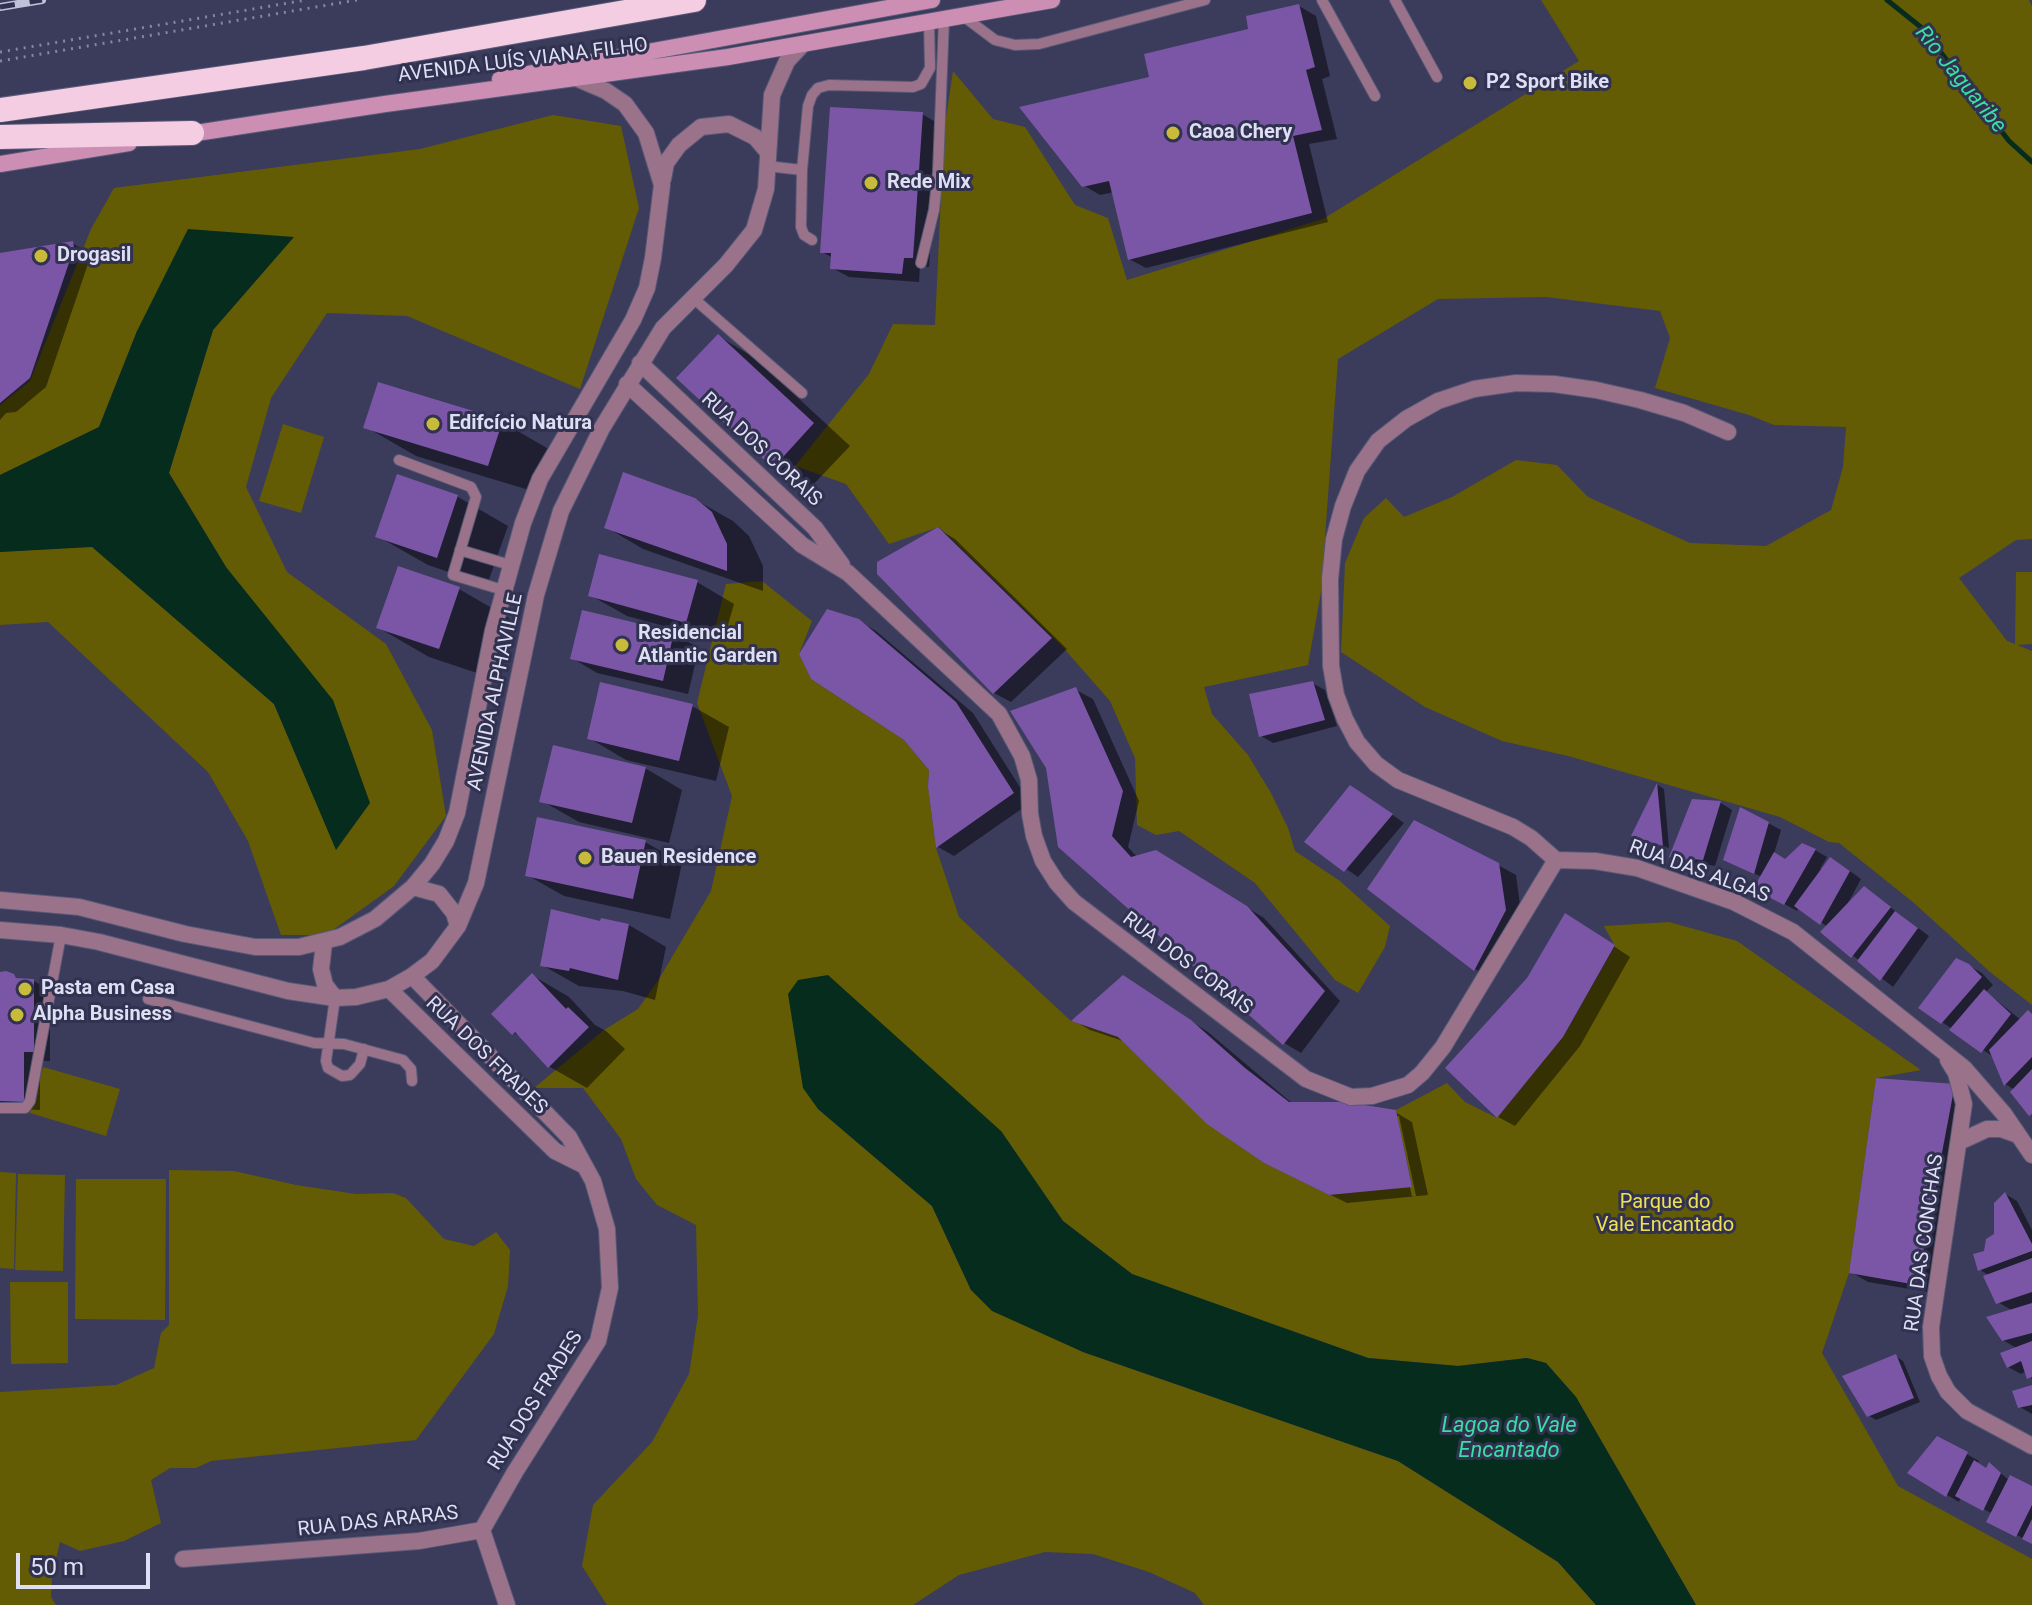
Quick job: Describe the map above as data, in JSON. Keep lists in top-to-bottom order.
{
  "streets": {
    "highway": ["AVENIDA LUÍS VIANA FILHO"],
    "street": [
      "RUA DOS CORAIS",
      "AVENIDA ALPHAVILLE",
      "RUA DAS ALGAS",
      "RUA DOS FRADES",
      "RUA DAS CONCHAS",
      "RUA DAS ARARAS"
    ]
  },
  "crossings": [
    ["AVENIDA LUÍS VIANA FILHO", "AVENIDA ALPHAVILLE"],
    ["RUA DOS CORAIS", "AVENIDA ALPHAVILLE"],
    ["RUA DOS CORAIS", "RUA DAS ALGAS"],
    ["AVENIDA ALPHAVILLE", "RUA DOS FRADES"],
    ["RUA DAS ALGAS", "RUA DAS CONCHAS"],
    ["RUA DOS FRADES", "RUA DAS ARARAS"]
  ],
  "water": ["Rio Jaguaribe", "Lagoa do Vale Encantado"],
  "parks": ["Parque do Vale Encantado"],
  "places": [
    "P2 Sport Bike",
    "Caoa Chery",
    "Rede Mix",
    "Drogasil",
    "Edifcício Natura",
    "Residencial Atlantic Garden",
    "Bauen Residence",
    "Pasta em Casa",
    "Alpha Business"
  ],
  "scale_bar": "50 m"
}
